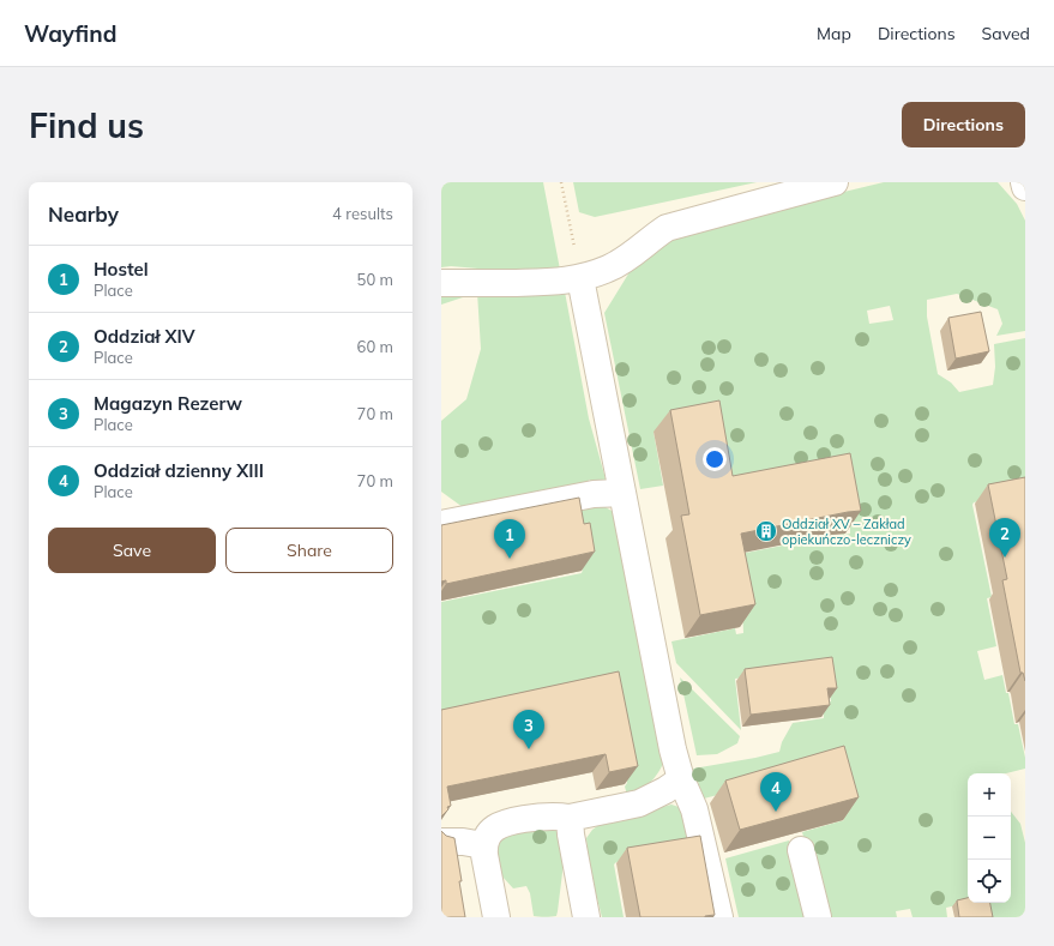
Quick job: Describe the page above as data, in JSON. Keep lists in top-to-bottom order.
{
  "places": {
    "building": ["Oddział XV – Zakład opiekuńczo-leczniczy"]
  },
  "page": {
    "header": "Wayfind",
    "nav": ["Map", "Directions", "Saved"],
    "buttons": [
      "Directions",
      ["Save", "Share"]
    ],
    "title": "Find us",
    "heading": ["Nearby", "4 results"],
    "list": [
      {
        "mark": "1",
        "name": "Hostel",
        "note": "Place",
        "value": "50 m"
      },
      {
        "mark": "2",
        "name": "Oddział XIV",
        "note": "Place",
        "value": "60 m"
      },
      {
        "mark": "3",
        "name": "Magazyn Rezerw",
        "note": "Place",
        "value": "70 m"
      },
      {
        "mark": "4",
        "name": "Oddział dzienny XIII",
        "note": "Place",
        "value": "70 m"
      }
    ],
    "pins": [
      "2",
      "1",
      "3",
      "4"
    ],
    "map_buttons": ["+", "−"]
  }
}
